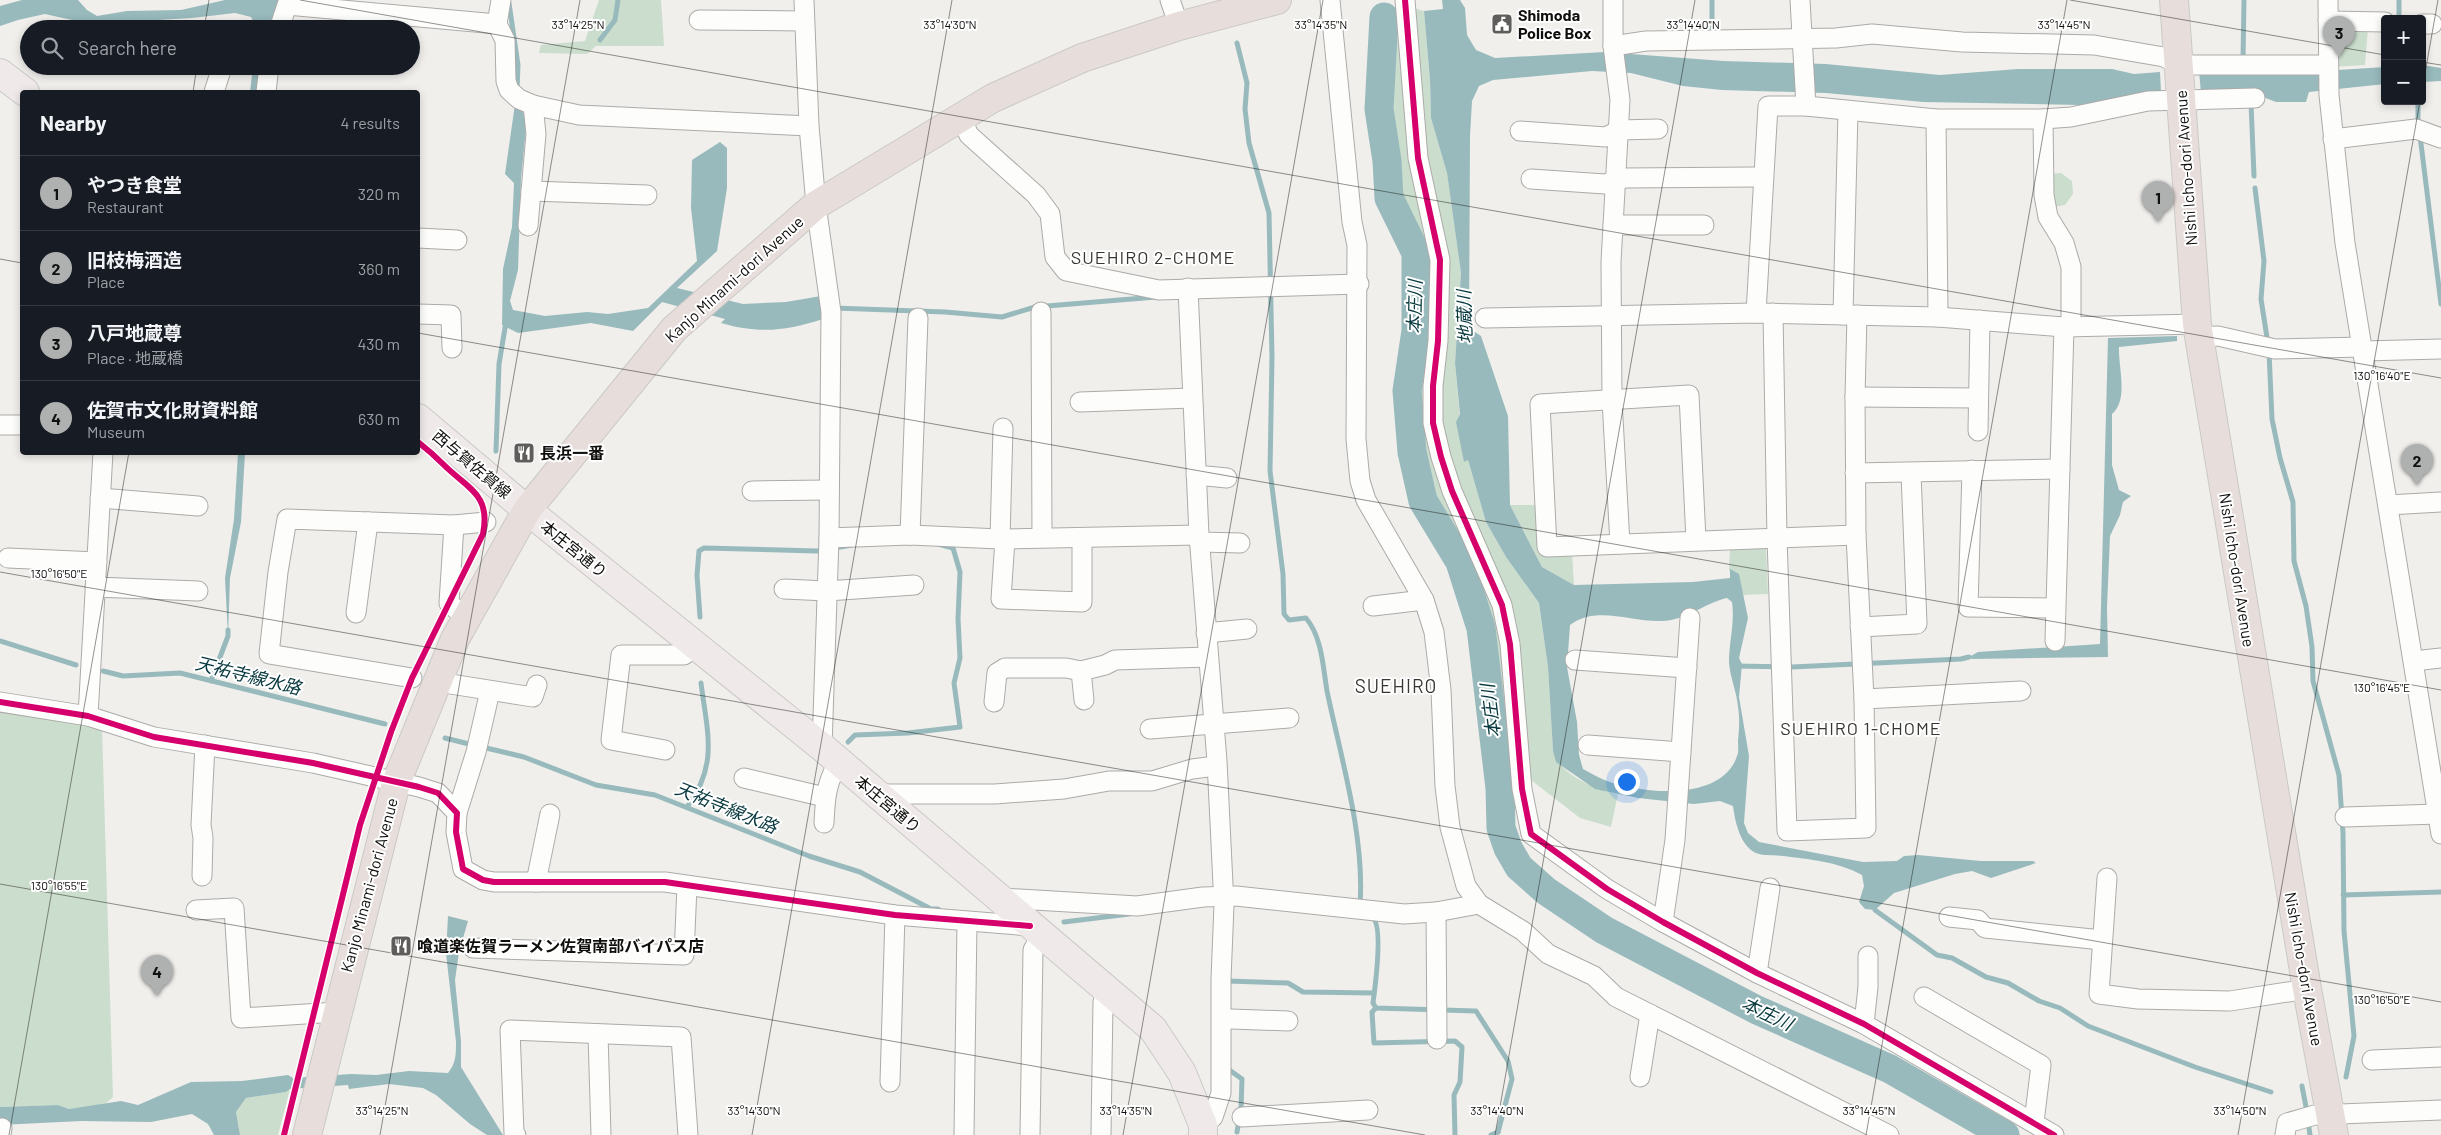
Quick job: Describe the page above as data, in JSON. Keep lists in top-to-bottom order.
{
  "streets": {
    "highway": ["Nishi Icho-dori Avenue", "Kanjo Minami-dori Avenue"],
    "main road": ["西与賀佐賀線", "本庄宮通り"]
  },
  "crossings": [
    ["Kanjo Minami-dori Avenue", "西与賀佐賀線"],
    ["Kanjo Minami-dori Avenue", "本庄宮通り"],
    ["西与賀佐賀線", "本庄宮通り"]
  ],
  "districts": ["SUEHIRO 2-CHOME", "SUEHIRO", "SUEHIRO 1-CHOME"],
  "water": ["本庄川", "地蔵川", "天祐寺線水路"],
  "places": {
    "public building": ["Shimoda Police Box"],
    "restaurant": ["長浜一番", "喰道楽佐賀ラーメン佐賀南部バイパス店"]
  },
  "page": {
    "map_buttons": ["+", "−"],
    "pins": [
      "3",
      "1",
      "2",
      "4"
    ],
    "search": "Search here",
    "heading": ["Nearby", "4 results"],
    "list": [
      {
        "mark": "1",
        "name": "やつき食堂",
        "note": "Restaurant",
        "value": "320 m"
      },
      {
        "mark": "2",
        "name": "旧枝梅酒造",
        "note": "Place",
        "value": "360 m"
      },
      {
        "mark": "3",
        "name": "八戸地蔵尊",
        "note": "Place · 地蔵橋",
        "value": "430 m"
      },
      {
        "mark": "4",
        "name": "佐賀市文化財資料館",
        "note": "Museum",
        "value": "630 m"
      }
    ]
  },
  "coordinates": [
    "33°14'25\"N",
    "33°14'30\"N",
    "33°14'35\"N",
    "33°14'40\"N",
    "33°14'45\"N",
    "130°16'40\"E",
    "130°16'50\"E",
    "130°16'45\"E",
    "130°16'55\"E",
    "33°14'50\"N"
  ]
}
